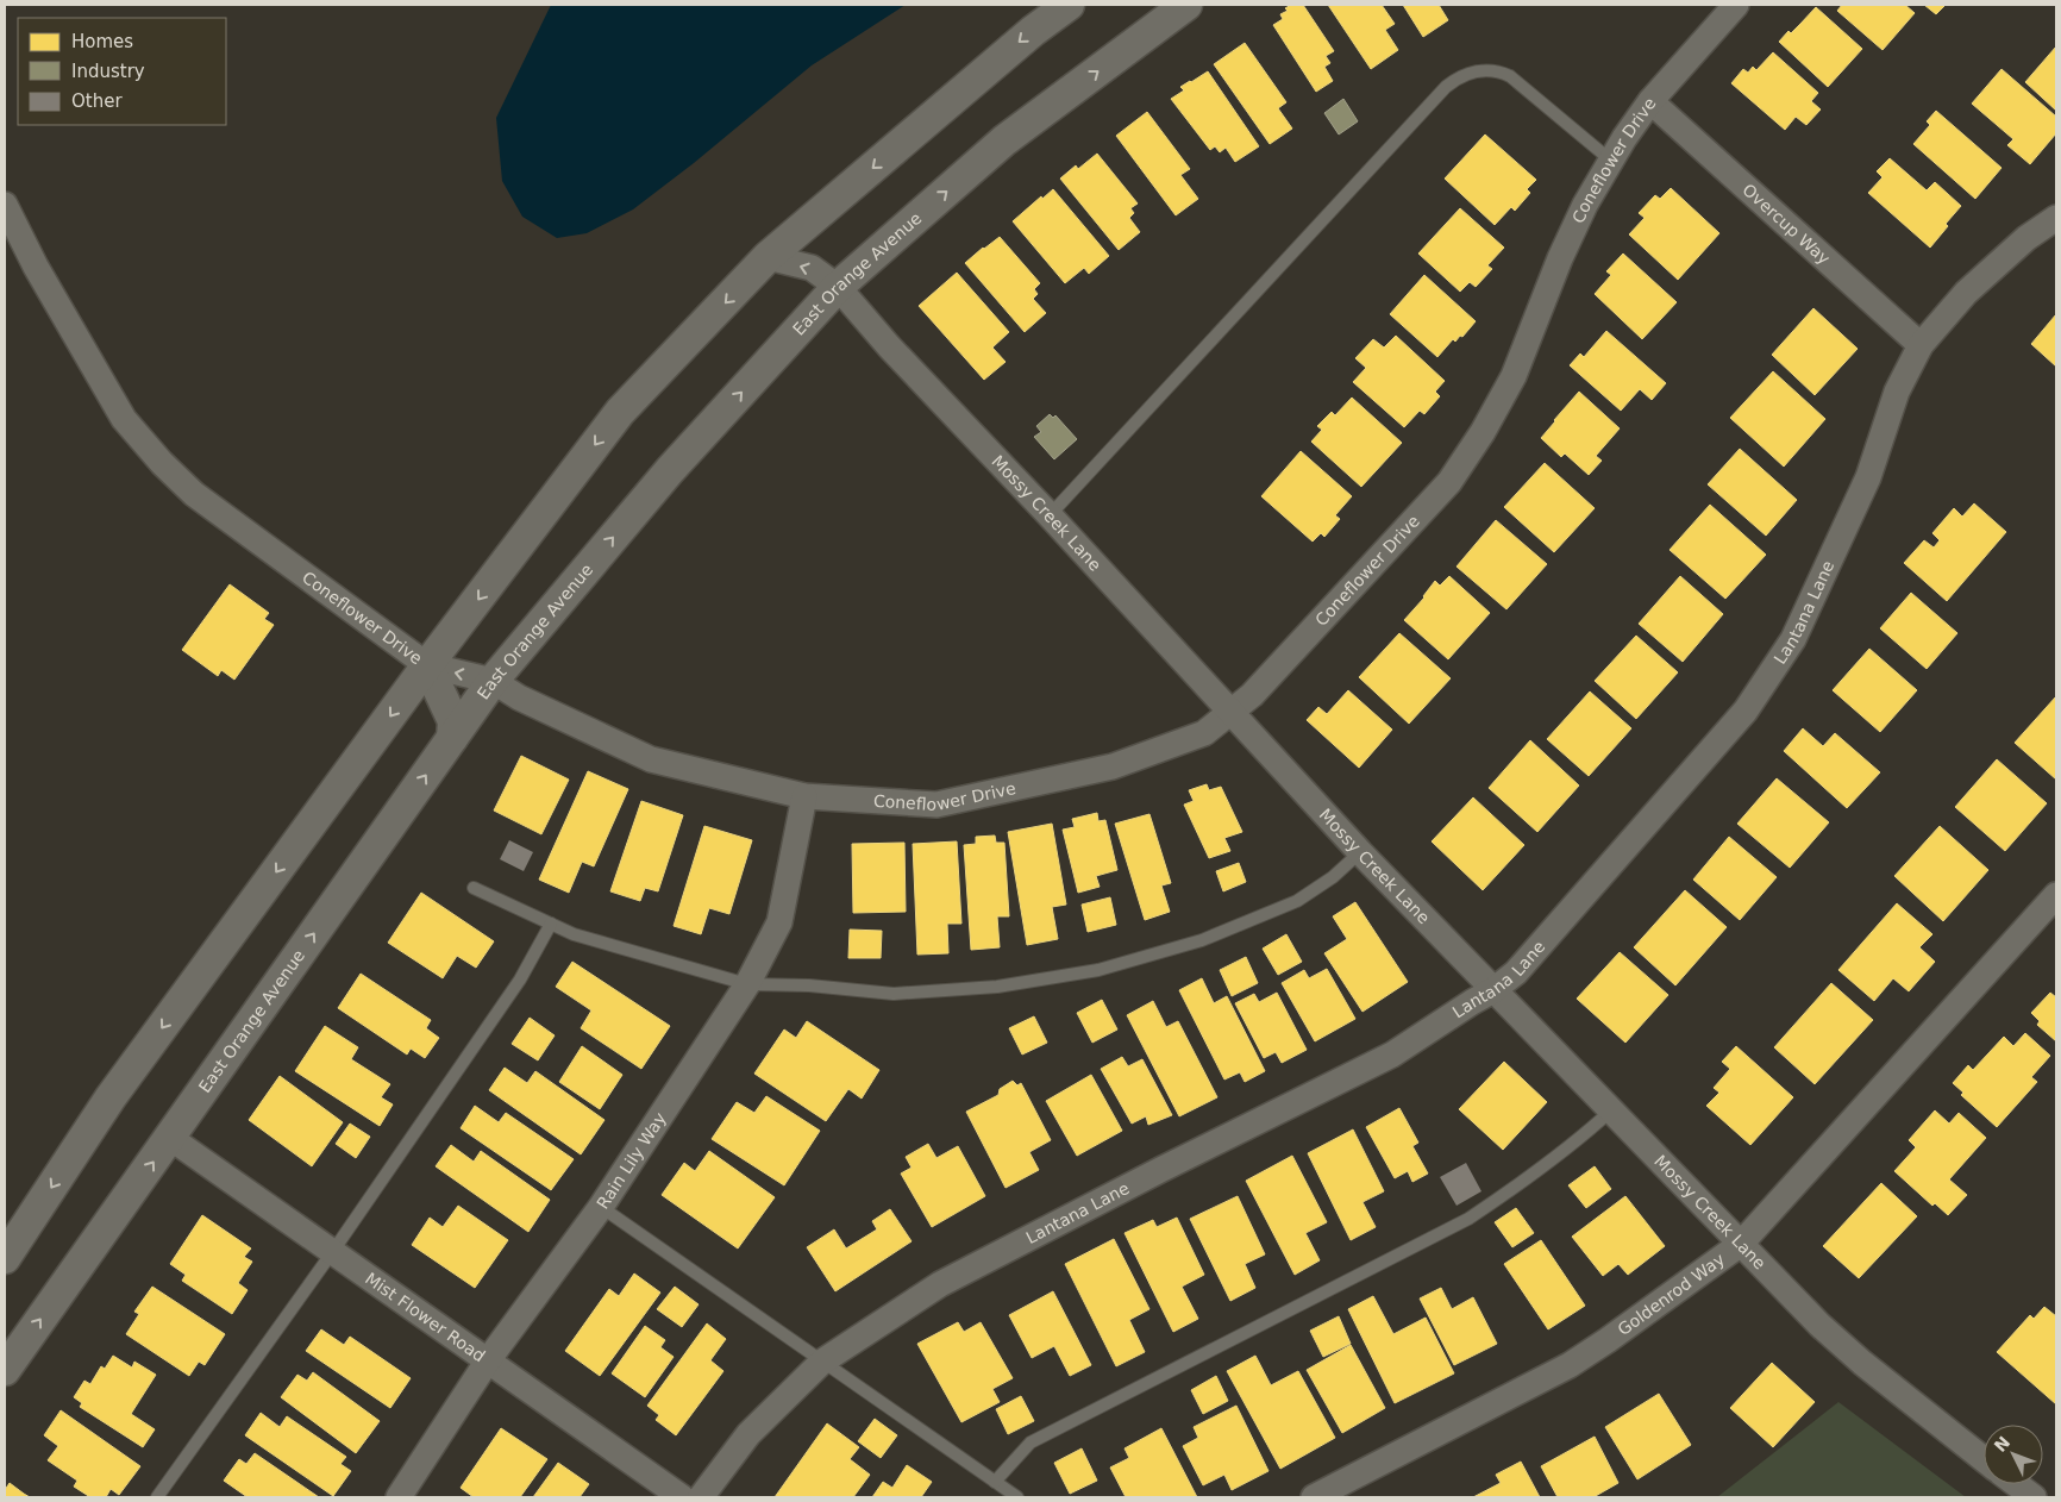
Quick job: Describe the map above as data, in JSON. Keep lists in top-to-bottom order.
{
  "streets": {
    "street": [
      "Coneflower Drive",
      "Overcup Way",
      "East Orange Avenue",
      "Mossy Creek Lane",
      "Lantana Lane",
      "Rain Lily Way",
      "Goldenrod Way",
      "Mist Flower Road"
    ]
  },
  "crossings": [
    ["Coneflower Drive", "Overcup Way"],
    ["Coneflower Drive", "East Orange Avenue"],
    ["Coneflower Drive", "Mossy Creek Lane"],
    ["Coneflower Drive", "Rain Lily Way"],
    ["Overcup Way", "Lantana Lane"],
    ["East Orange Avenue", "Mossy Creek Lane"],
    ["East Orange Avenue", "Mist Flower Road"],
    ["Mossy Creek Lane", "Lantana Lane"],
    ["Mossy Creek Lane", "Goldenrod Way"],
    ["Rain Lily Way", "Mist Flower Road"]
  ],
  "legend": ["Homes", "Industry", "Other"],
  "north": "top left"
}
